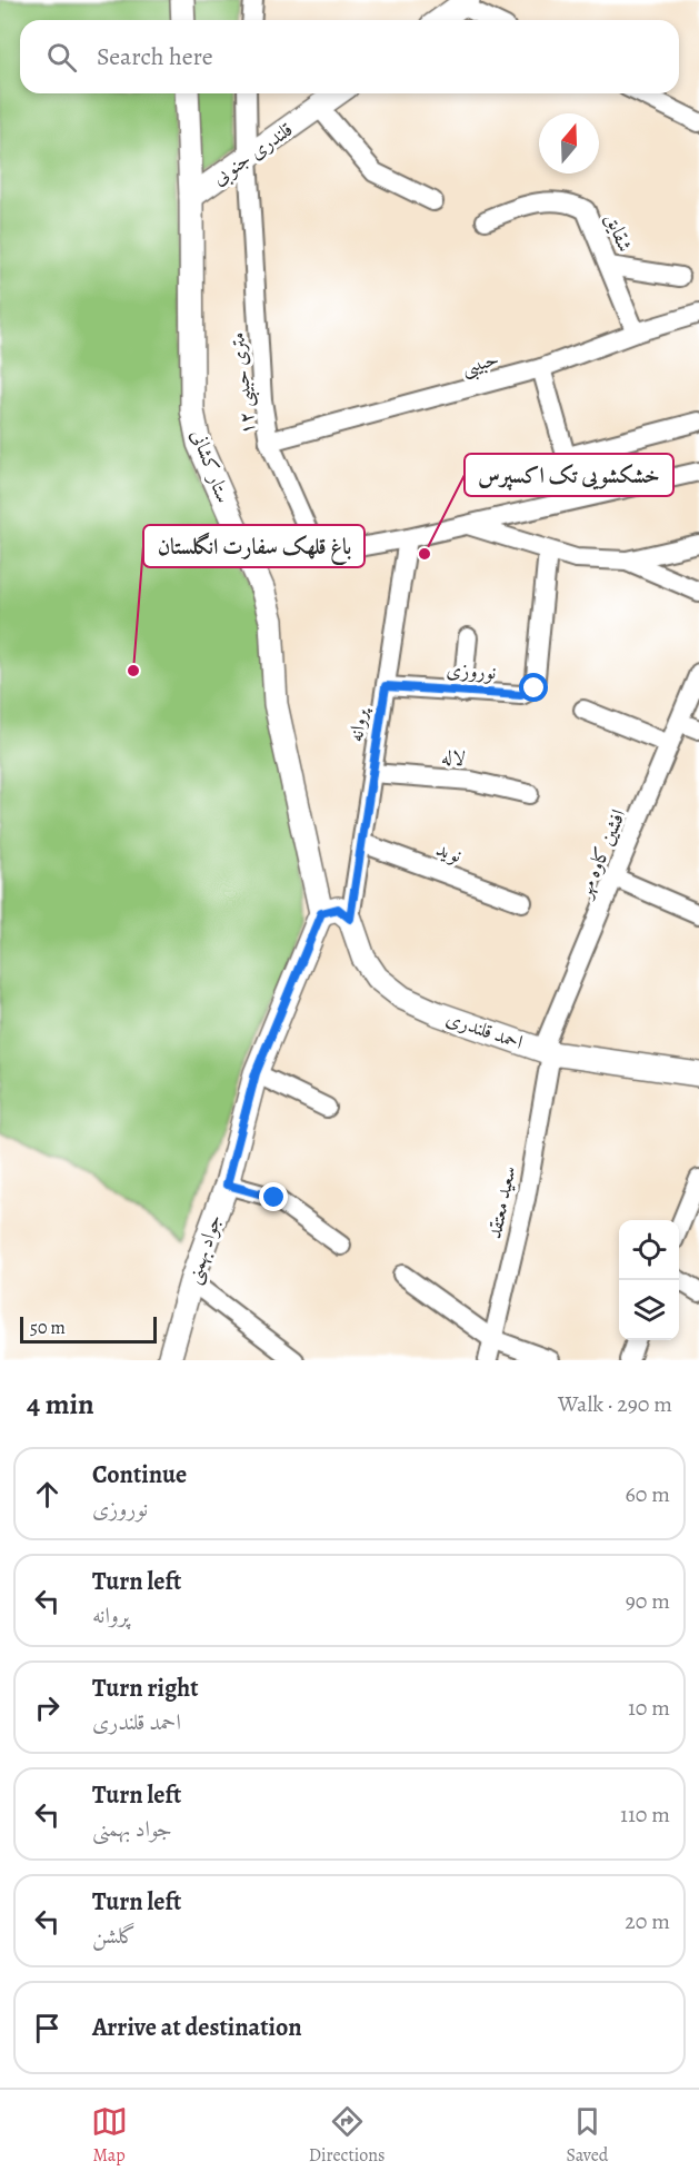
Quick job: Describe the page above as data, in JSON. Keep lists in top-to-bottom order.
{
  "streets": {
    "street": [
      "قلندری جنوبی",
      "شقایق",
      "حبیبی",
      "۱۲ متری حبیبی",
      "ستار کشانی",
      "نوروزی",
      "پروانه",
      "لاله",
      "نوید",
      "افشین کاوه مهر",
      "احمد قلندری",
      "سعید معتقد",
      "جواد بهمنی"
    ]
  },
  "crossings": [
    ["قلندری جنوبی", "۱۲ متری حبیبی"],
    ["قلندری جنوبی", "ستار کشانی"],
    ["شقایق", "حبیبی"],
    ["حبیبی", "۱۲ متری حبیبی"],
    ["۱۲ متری حبیبی", "پروانه"],
    ["ستار کشانی", "جواد بهمنی"],
    ["نوروزی", "پروانه"],
    ["پروانه", "لاله"],
    ["پروانه", "نوید"],
    ["پروانه", "احمد قلندری"],
    ["افشین کاوه مهر", "احمد قلندری"],
    ["افشین کاوه مهر", "سعید معتقد"],
    ["احمد قلندری", "سعید معتقد"]
  ],
  "places": ["خشکشویی تک اکسپرس", "باغ قلهک سفارت انگلستان"],
  "scale_bar": "50 m",
  "north": "top",
  "page": {
    "search": "Search here",
    "scale": "50 m",
    "heading": ["4 min", "Walk · 290 m"],
    "list": [
      ["Continue", "نوروزی", "60 m"],
      ["Turn left", "پروانه", "90 m"],
      ["Turn right", "احمد قلندری", "10 m"],
      ["Turn left", "جواد بهمنی", "110 m"],
      ["Turn left", "گلشن", "20 m"],
      "Arrive at destination"
    ],
    "nav": ["Map", "Directions", "Saved"]
  }
}
